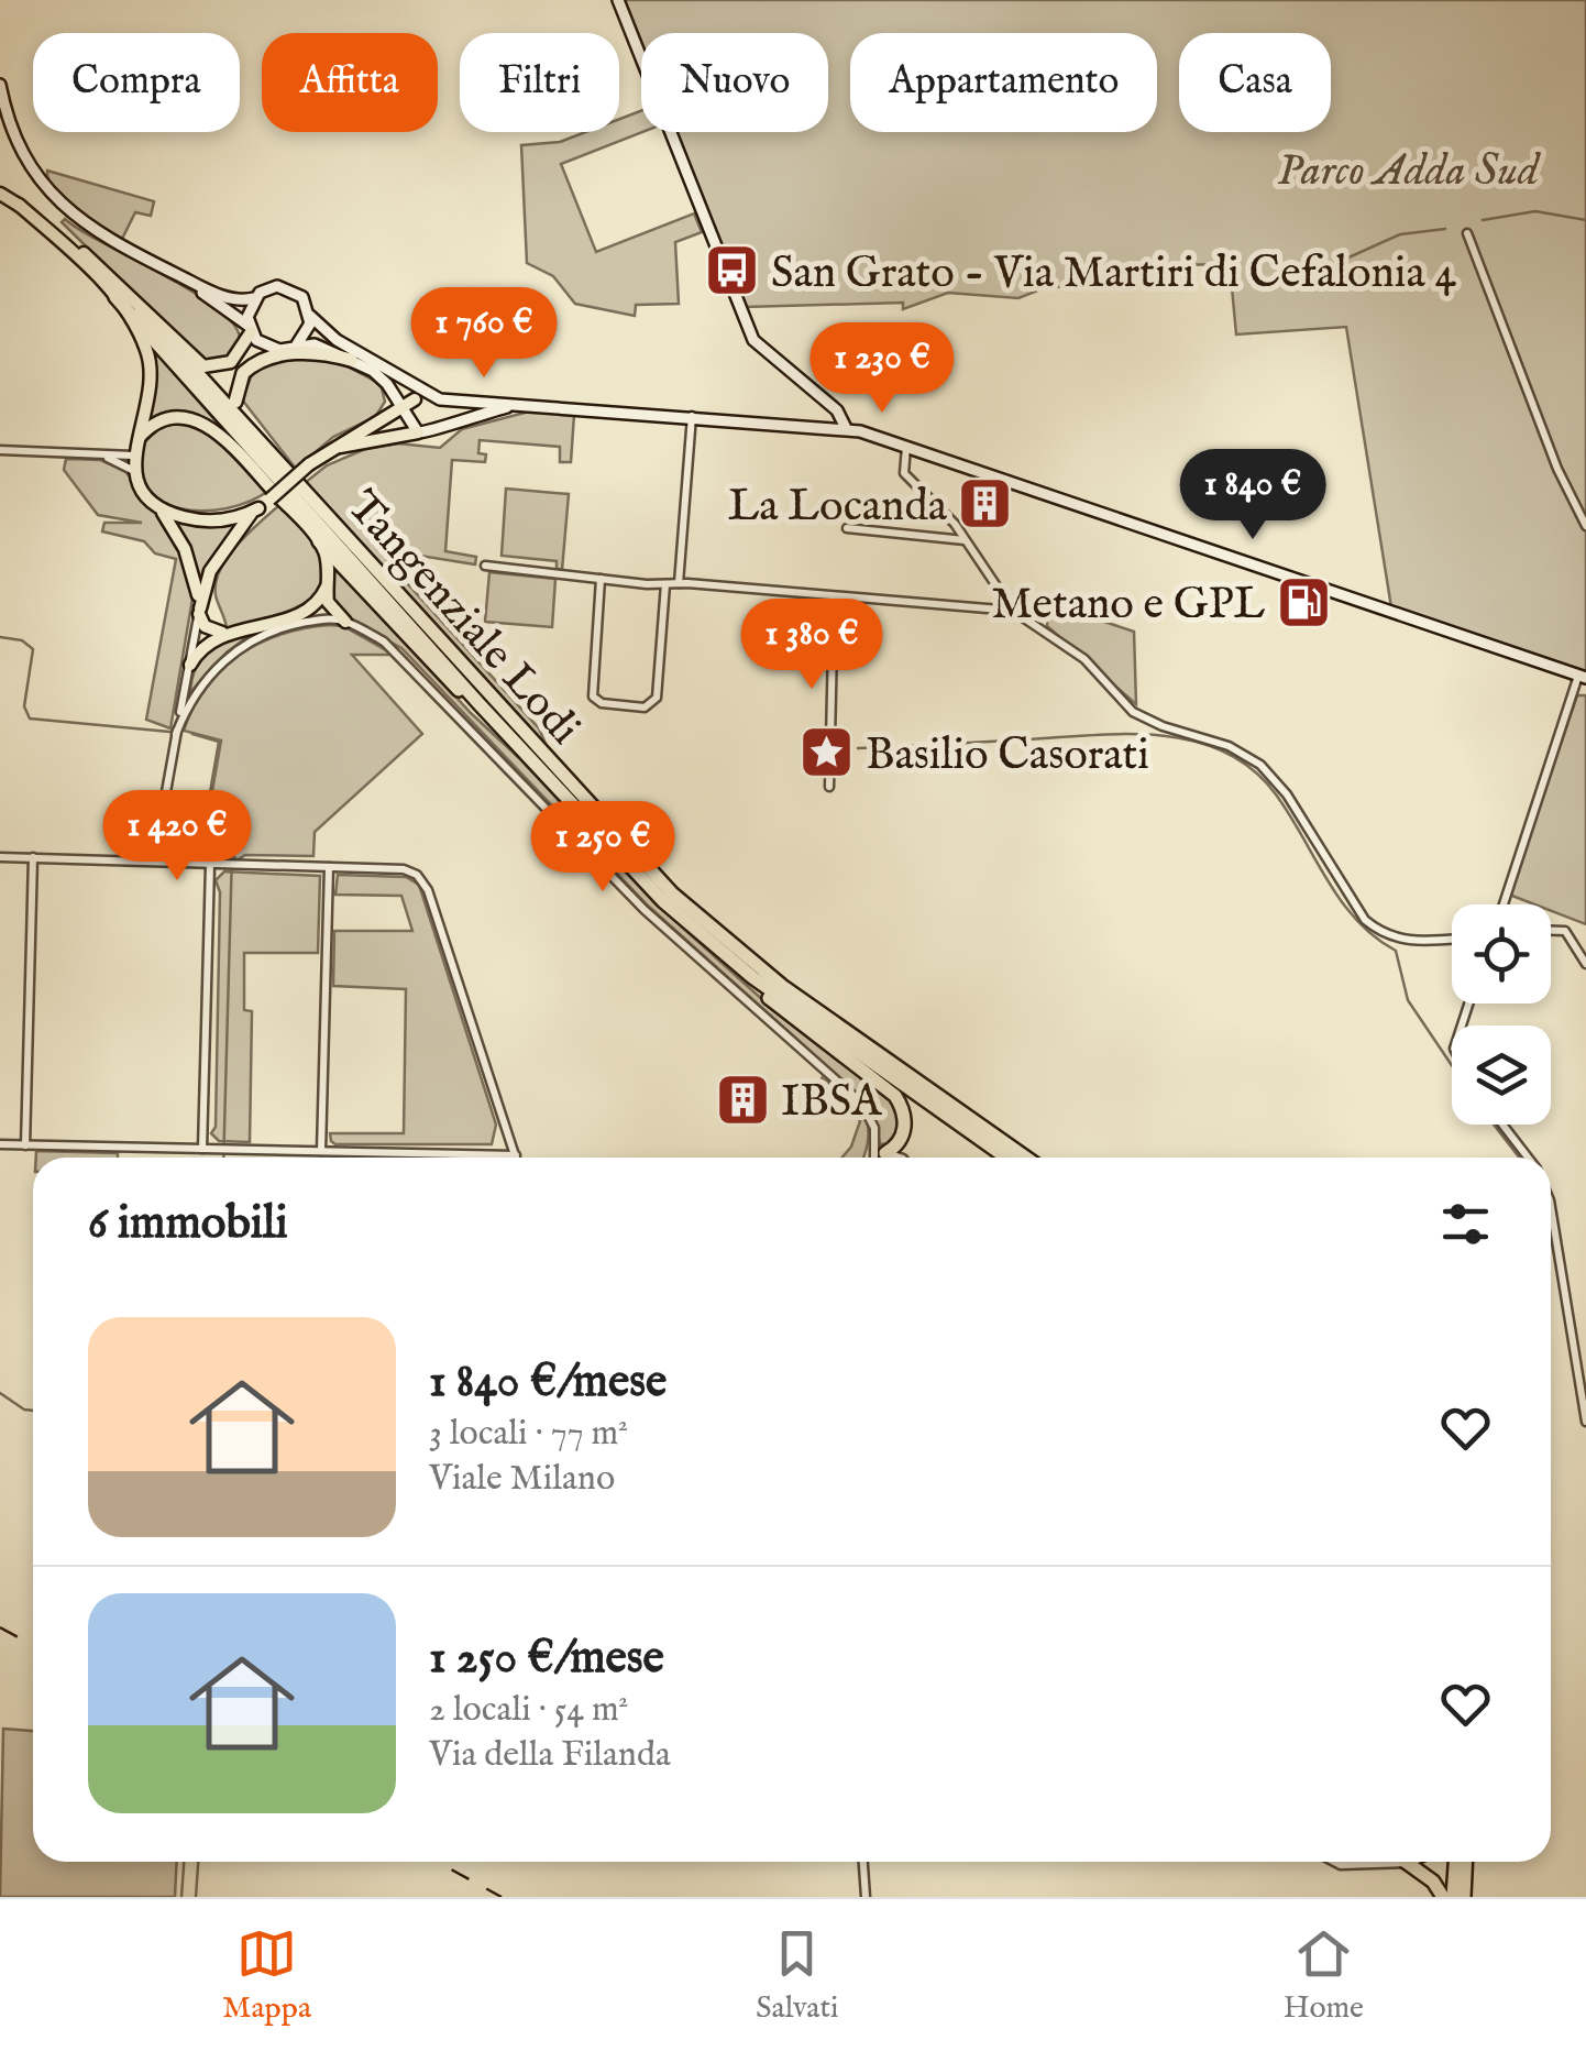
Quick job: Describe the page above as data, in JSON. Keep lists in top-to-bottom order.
{
  "streets": {
    "highway": ["Tangenziale Lodi"]
  },
  "parks": ["Parco Adda Sud"],
  "places": {
    "bus stop": ["San Grato - Via Martiri di Cefalonia 4"],
    "building": ["La Locanda", "IBSA"],
    "fuel station": ["Metano e GPL"],
    "place": ["Basilio Casorati"]
  },
  "page": {
    "chip": [
      "Compra",
      "Affitta",
      "Filtri",
      "Nuovo",
      "Appartamento",
      "Casa"
    ],
    "price": [
      "1 760 €",
      "1 230 €",
      "1 840 €",
      "1 380 €",
      "1 420 €",
      "1 250 €"
    ],
    "heading": "6 immobili",
    "list": [
      {
        "name": "1 840 €/mese",
        "note": "3 locali · 77 m² · Viale Milano"
      },
      {
        "name": "1 250 €/mese",
        "note": "2 locali · 54 m² · Via della Filanda"
      }
    ],
    "tabs": ["Mappa", "Salvati", "Home"]
  }
}
